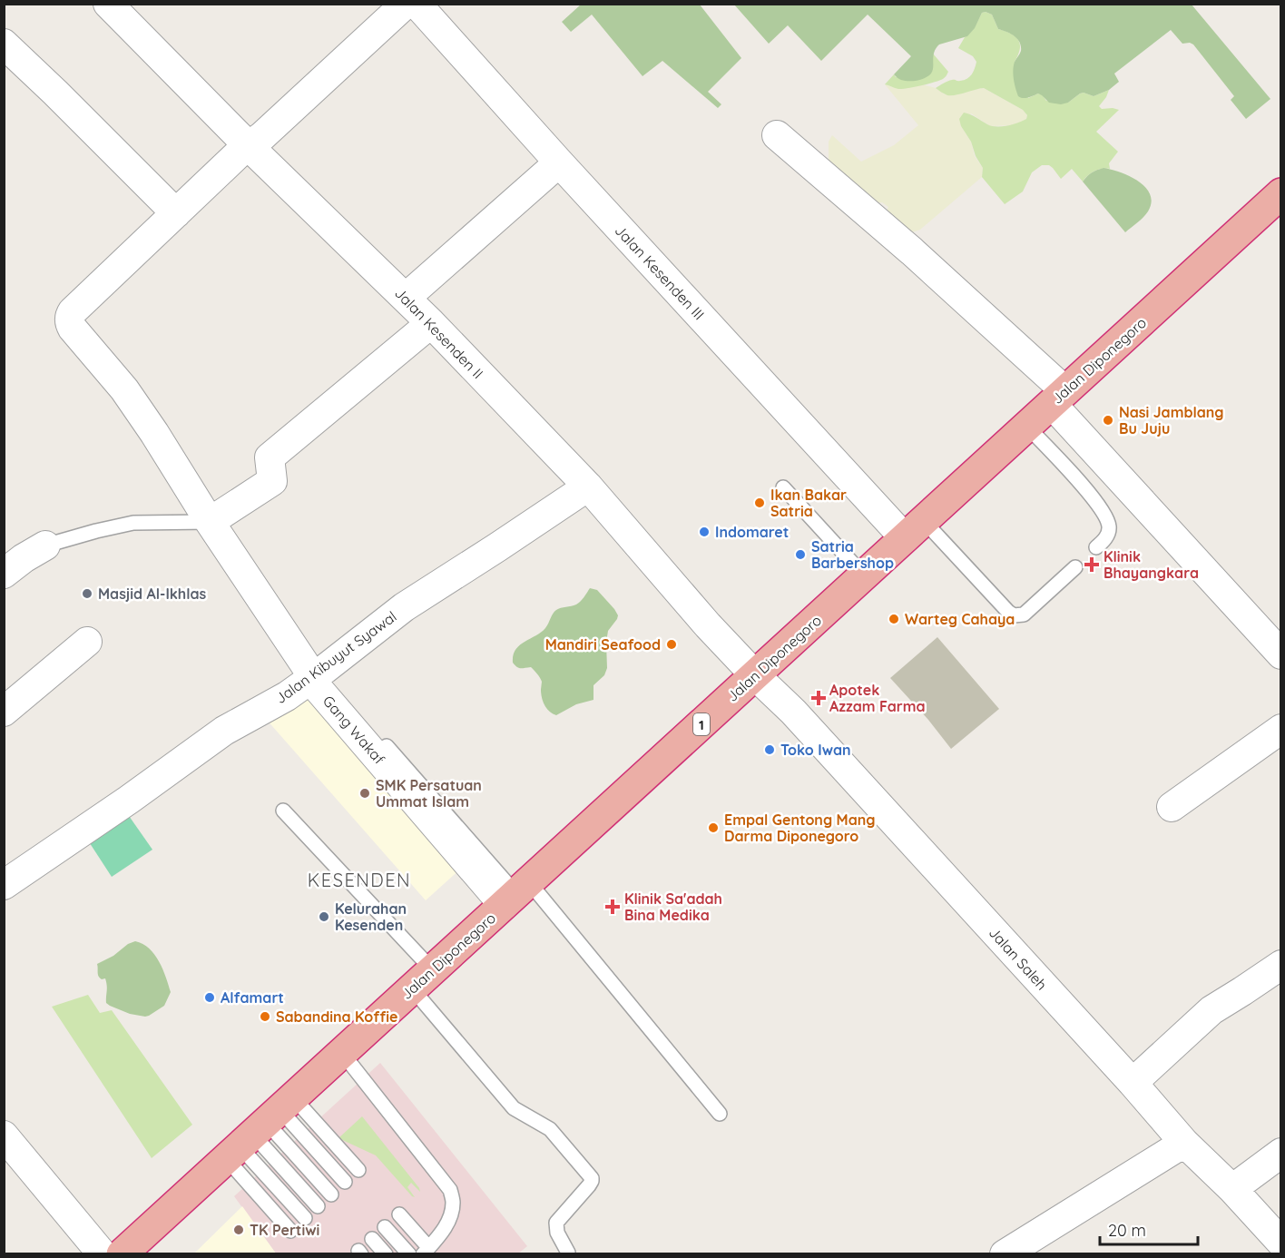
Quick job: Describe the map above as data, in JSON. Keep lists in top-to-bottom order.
{
  "streets": {
    "highway": ["Jalan Diponegoro", "1"],
    "street": [
      "Jalan Kesenden III",
      "Jalan Kesenden II",
      "Jalan Kibuyut Syawal",
      "Gang Wakaf",
      "Jalan Saleh"
    ]
  },
  "crossings": [
    ["Jalan Kesenden III", "Jalan Diponegoro"],
    ["Jalan Kesenden II", "Jalan Diponegoro"],
    ["Jalan Kesenden II", "Jalan Kibuyut Syawal"],
    ["Jalan Kesenden II", "Jalan Saleh"],
    ["Jalan Diponegoro", "Gang Wakaf"],
    ["Jalan Diponegoro", "Jalan Saleh"],
    ["Jalan Kibuyut Syawal", "Gang Wakaf"]
  ],
  "districts": ["KESENDEN"],
  "places": {
    "other": [
      "Nasi Jamblang Bu Juju",
      "Ikan Bakar Satria",
      "Indomaret",
      "Satria Barbershop",
      "Masjid Al-Ikhlas",
      "Warteg Cahaya",
      "Mandiri Seafood",
      "Toko Iwan",
      "SMK Persatuan Ummat Islam",
      "Empal Gentong Mang Darma Diponegoro",
      "Kelurahan Kesenden",
      "Alfamart",
      "Sabandina Koffie",
      "TK Pertiwi"
    ],
    "health": ["Klinik Bhayangkara", "Apotek Azzam Farma", "Klinik Sa'adah Bina Medika"]
  },
  "scale_bar": "20 m"
}
